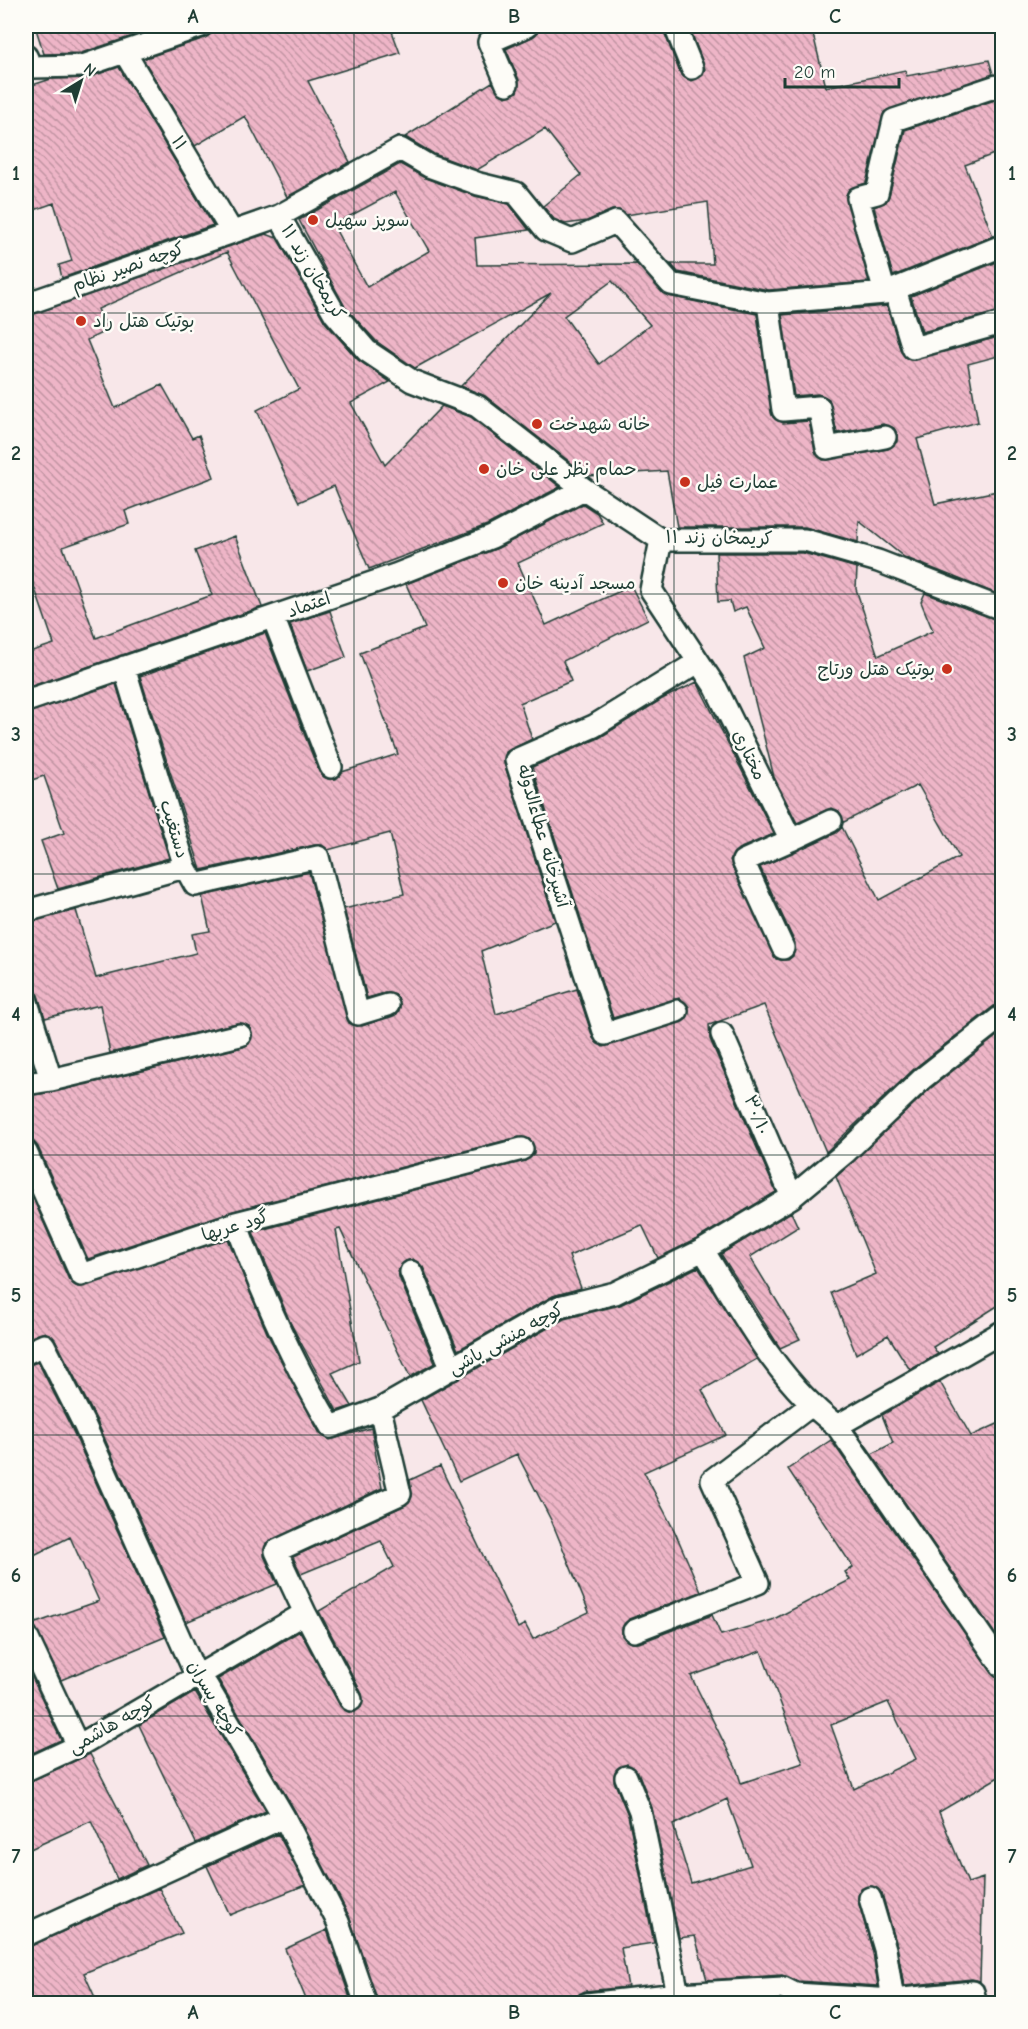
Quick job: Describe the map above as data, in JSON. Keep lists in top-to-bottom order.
{
  "streets": {
    "lane": [
      "۱۱",
      "کوچه نصیر نظام",
      "کریمخان زند ۱۱",
      "اعتماد",
      "مختاری",
      "دستغیب",
      "آشپرخانه عطاءالدوله",
      "۳۰/۱۰",
      "گود عربها",
      "کوچه منشی باشی",
      "کوچه پسران",
      "کوچه هاشمی"
    ]
  },
  "crossings": [
    ["۱۱", "کوچه نصیر نظام"],
    ["۱۱", "کریمخان زند ۱۱"],
    ["کوچه نصیر نظام", "کریمخان زند ۱۱"],
    ["کریمخان زند ۱۱", "اعتماد"],
    ["کریمخان زند ۱۱", "مختاری"],
    ["اعتماد", "دستغیب"],
    ["مختاری", "آشپرخانه عطاءالدوله"],
    ["۳۰/۱۰", "کوچه منشی باشی"],
    ["گود عربها", "کوچه منشی باشی"],
    ["کوچه پسران", "کوچه هاشمی"]
  ],
  "places": [
    "سوپز سهیل",
    "بوتیک هتل راد",
    "خانه شهدخت",
    "حمام نظر علی خان",
    "عمارت فیل",
    "مسجد آدینه خان",
    "بوتیک هتل ورتاج"
  ],
  "scale_bar": "20 m",
  "north": "top right",
  "grid": {
    "columns": ["A", "B", "C"],
    "rows": [
      "1",
      "2",
      "3",
      "4",
      "5",
      "6",
      "7"
    ]
  }
}
